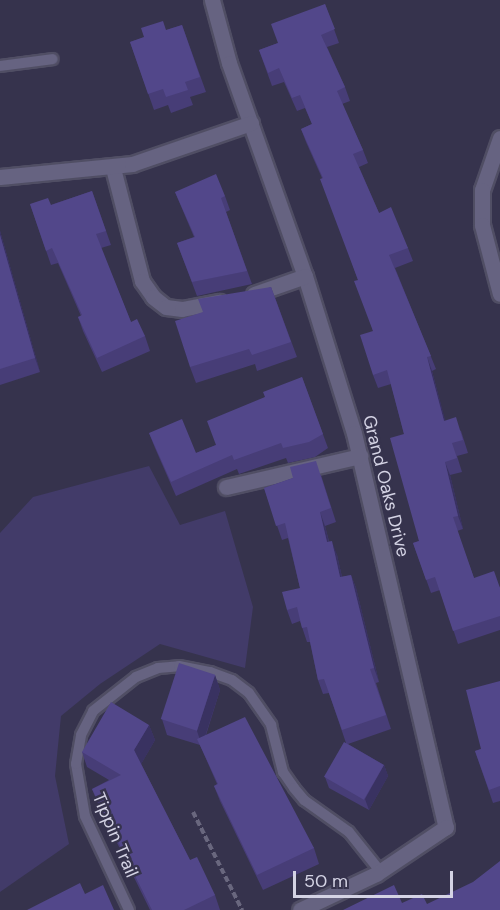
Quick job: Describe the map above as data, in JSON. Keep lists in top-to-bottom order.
{
  "streets": {
    "street": ["Grand Oaks Drive"],
    "lane": ["Tippin Trail"]
  },
  "crossings": [
    ["Grand Oaks Drive", "Tippin Trail"]
  ],
  "scale_bar": "50 m"
}
